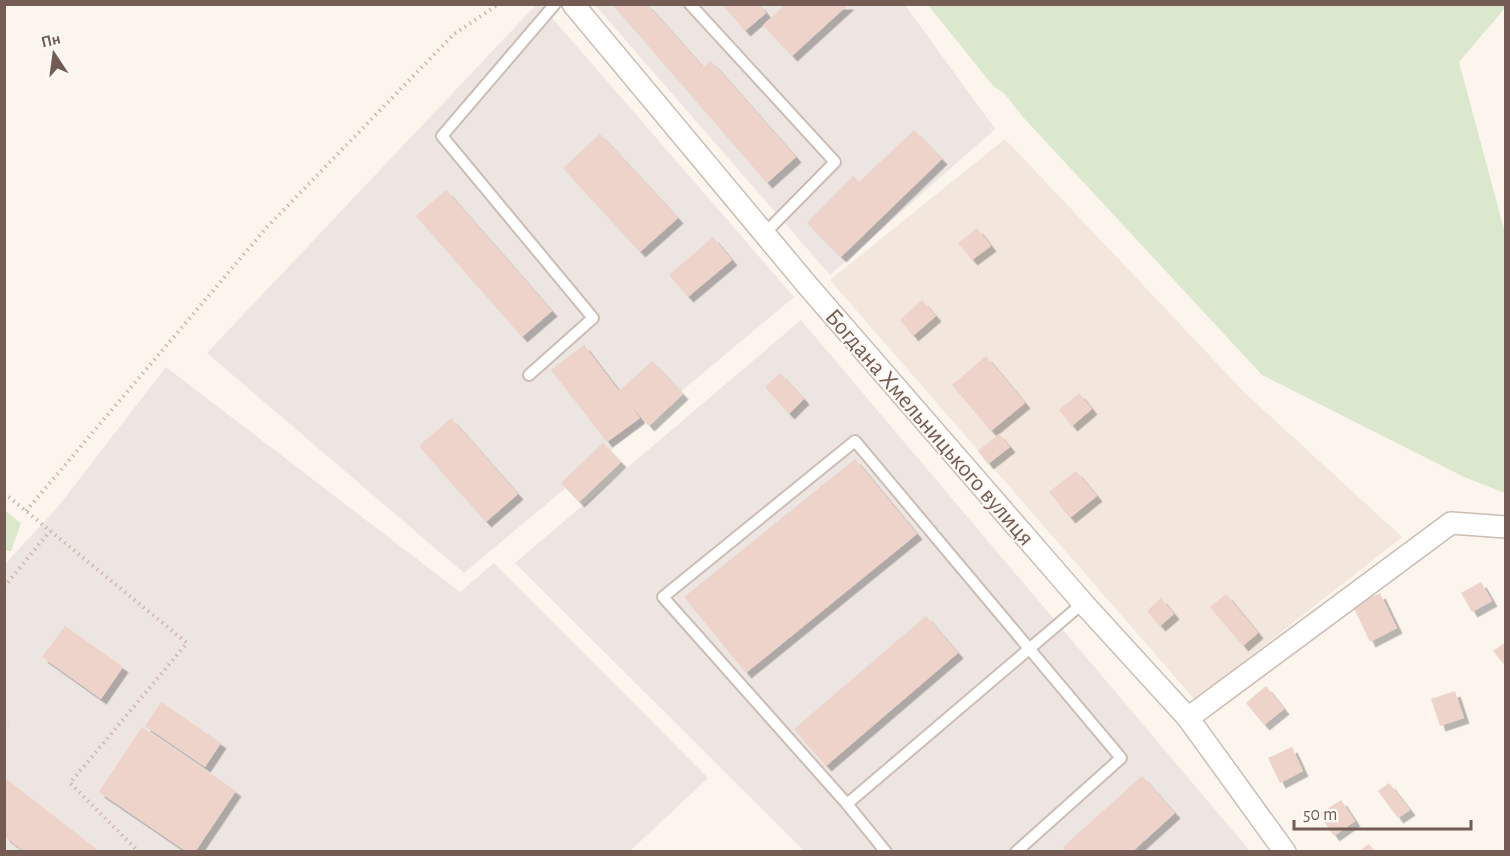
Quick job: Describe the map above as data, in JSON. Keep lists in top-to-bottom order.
{
  "streets": {
    "street": ["Богдана Хмельницького вулиця"]
  },
  "scale_bar": "50 m",
  "north": "top"
}
